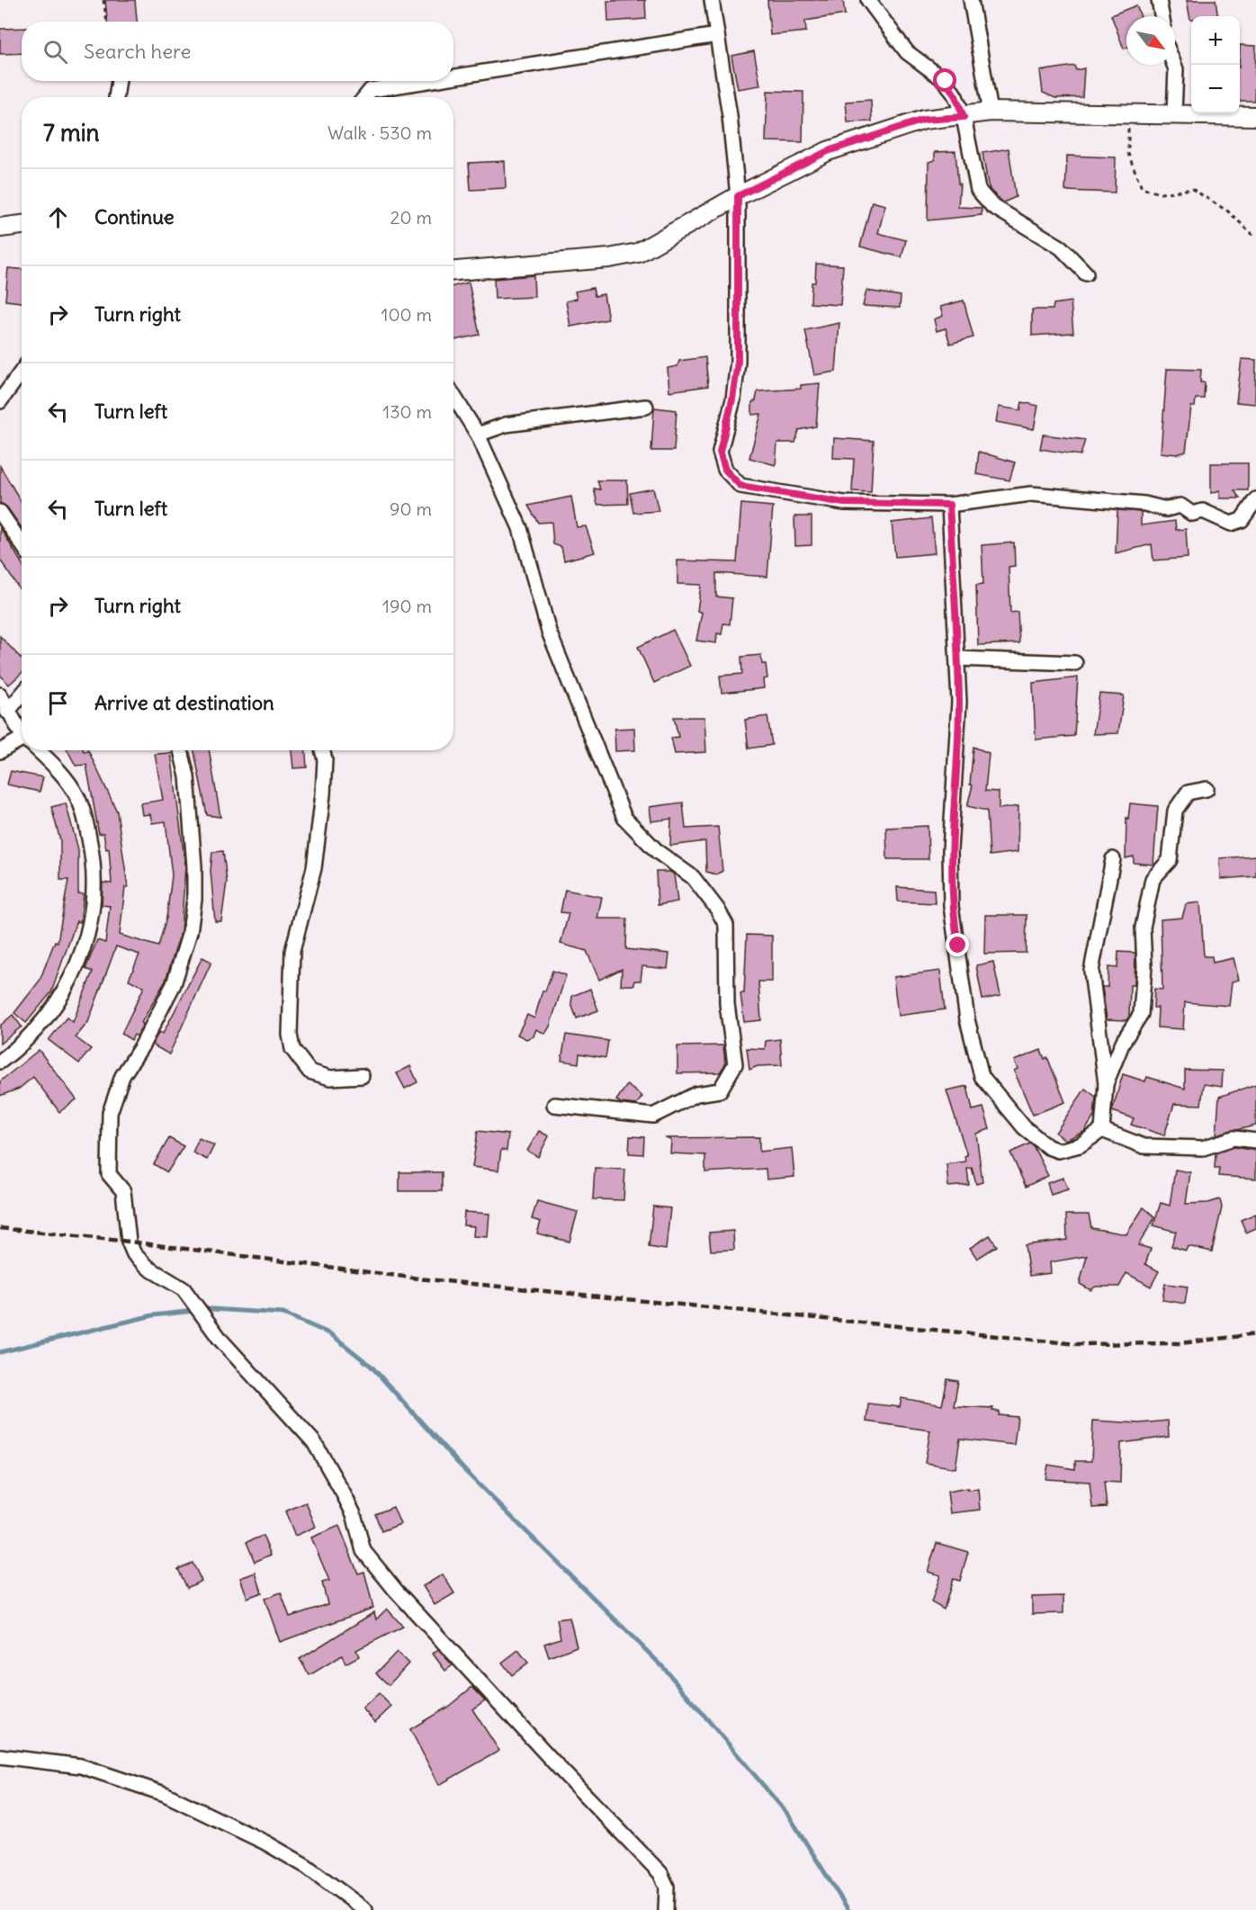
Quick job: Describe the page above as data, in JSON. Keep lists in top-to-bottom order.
{
  "north": "bottom right",
  "page": {
    "map_buttons": ["+", "−"],
    "search": "Search here",
    "heading": ["7 min", "Walk · 530 m"],
    "list": [
      ["Continue", "20 m"],
      ["Turn right", "100 m"],
      ["Turn left", "130 m"],
      ["Turn left", "90 m"],
      ["Turn right", "190 m"],
      "Arrive at destination"
    ]
  }
}
